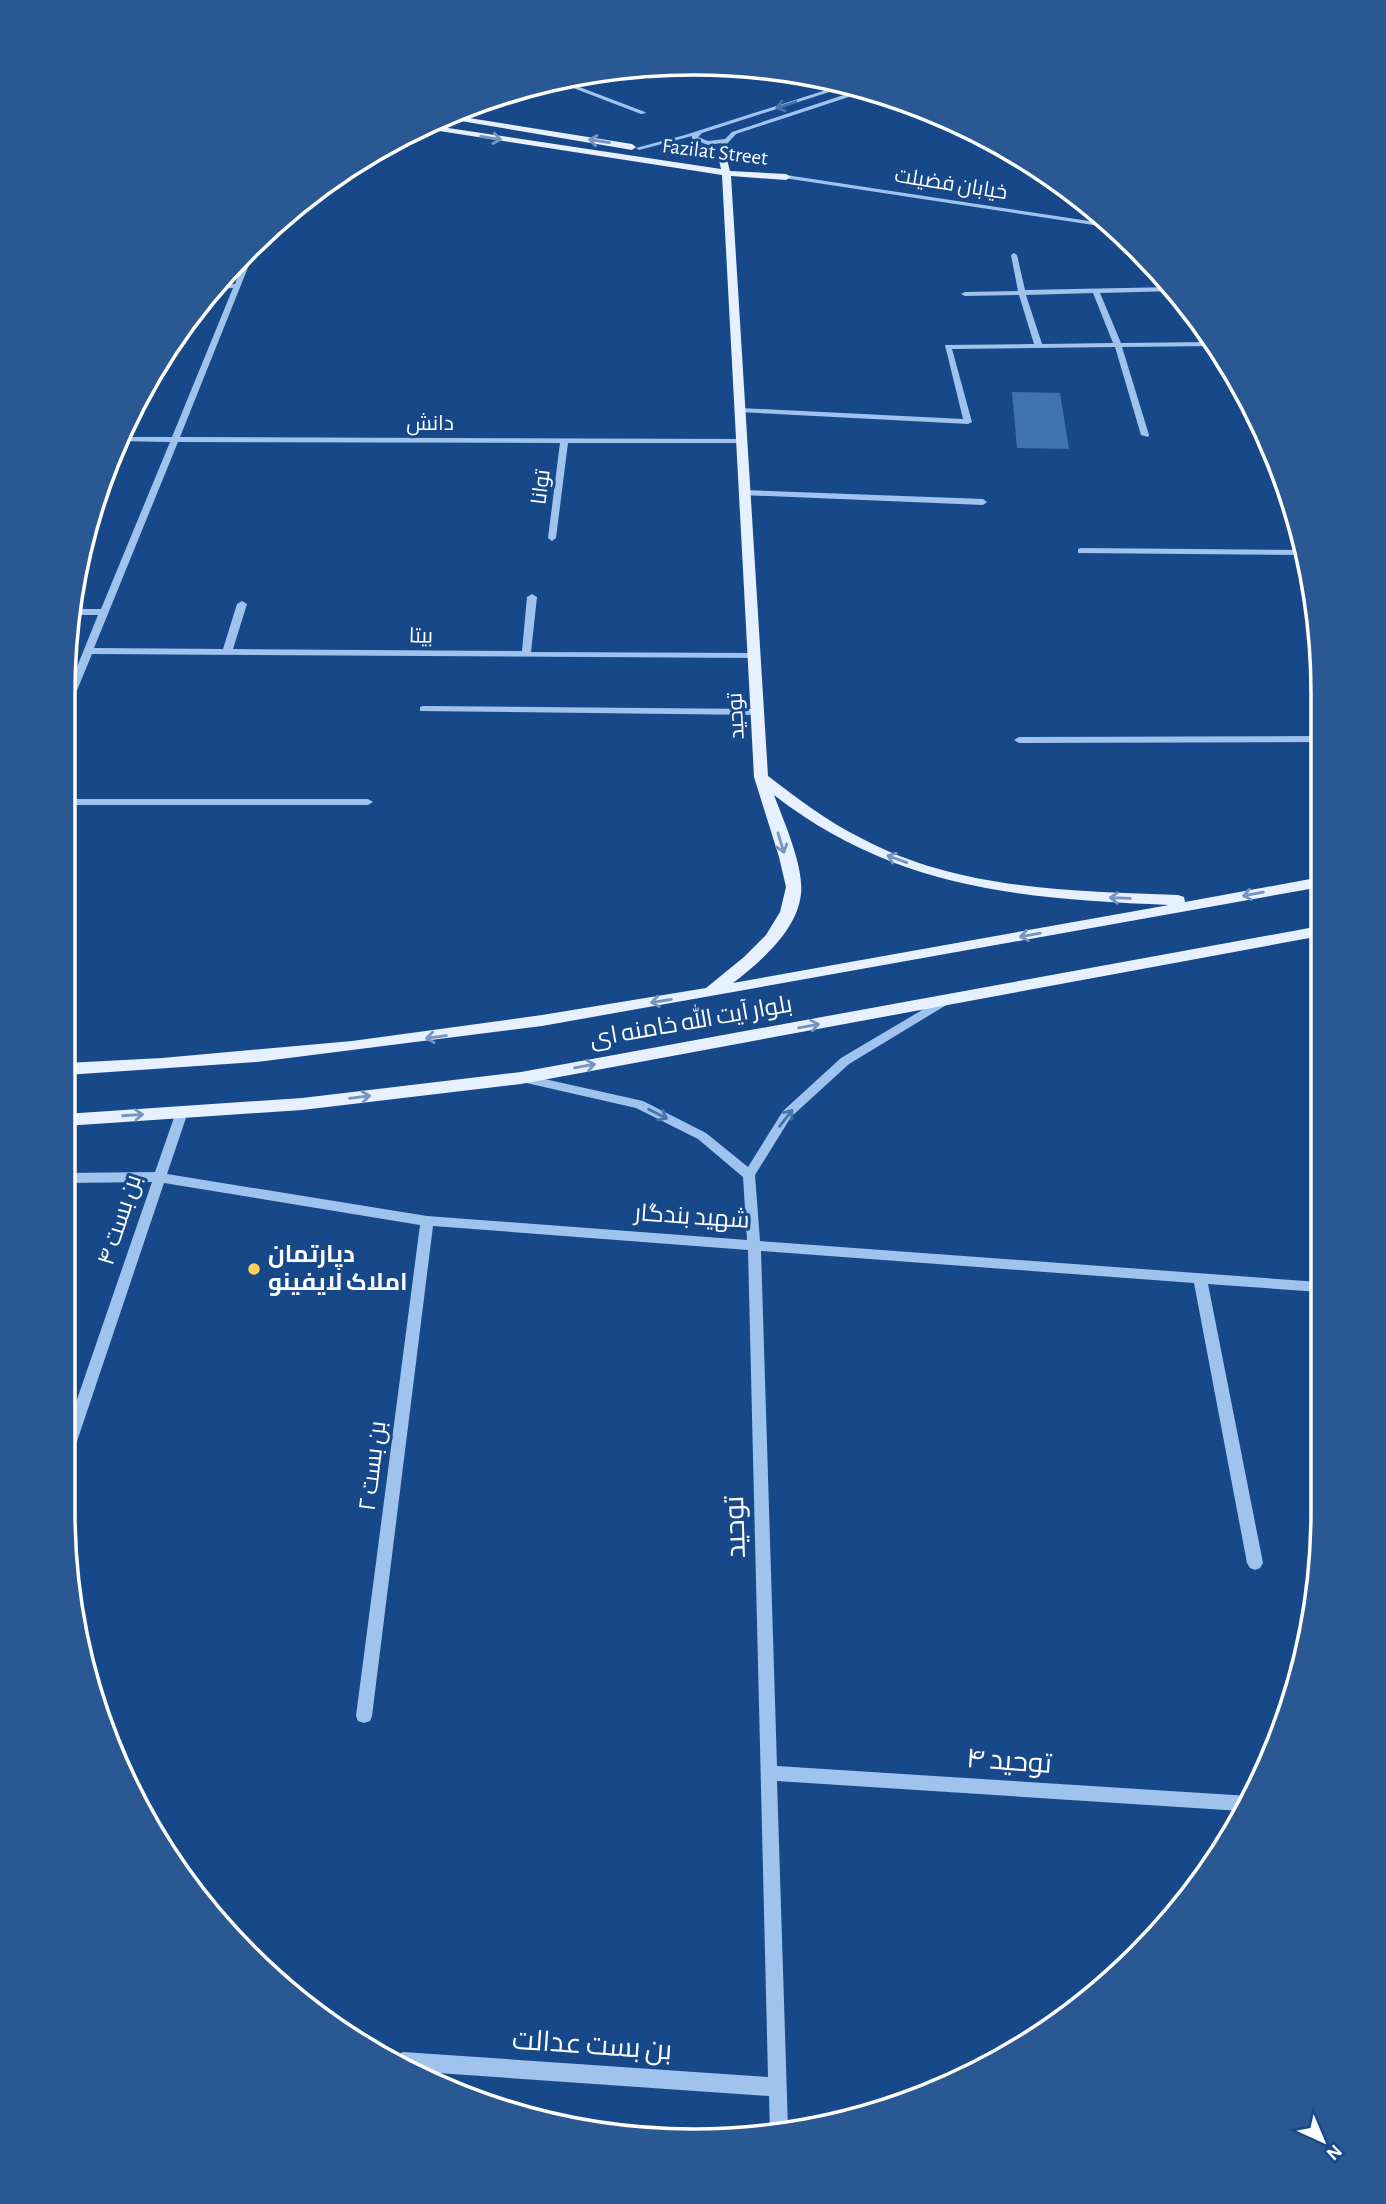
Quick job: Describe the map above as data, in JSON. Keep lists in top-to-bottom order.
{
  "streets": {
    "main road": ["Fazilat Street", "توحید", "بلوار آیت الله خامنه ای"],
    "street": [
      "خیابان فضیلت",
      "دانش",
      "توانا",
      "بیتا",
      "شهید بندگار",
      "بن بست ۴",
      "بن بست ۲",
      "توحید ۴",
      "بن بست عدالت"
    ]
  },
  "crossings": [
    ["Fazilat Street", "خیابان فضیلت"],
    ["Fazilat Street", "توحید"],
    ["دانش", "توانا"],
    ["دانش", "توحید"],
    ["بیتا", "توحید"],
    ["توحید", "بلوار آیت الله خامنه ای"],
    ["توحید", "شهید بندگار"],
    ["توحید", "توحید ۴"],
    ["توحید", "بن بست عدالت"],
    ["بلوار آیت الله خامنه ای", "بن بست ۴"],
    ["شهید بندگار", "بن بست ۴"],
    ["شهید بندگار", "بن بست ۲"]
  ],
  "places": ["دپارتمان املاک لایفینو"],
  "north": "bottom right"
}
